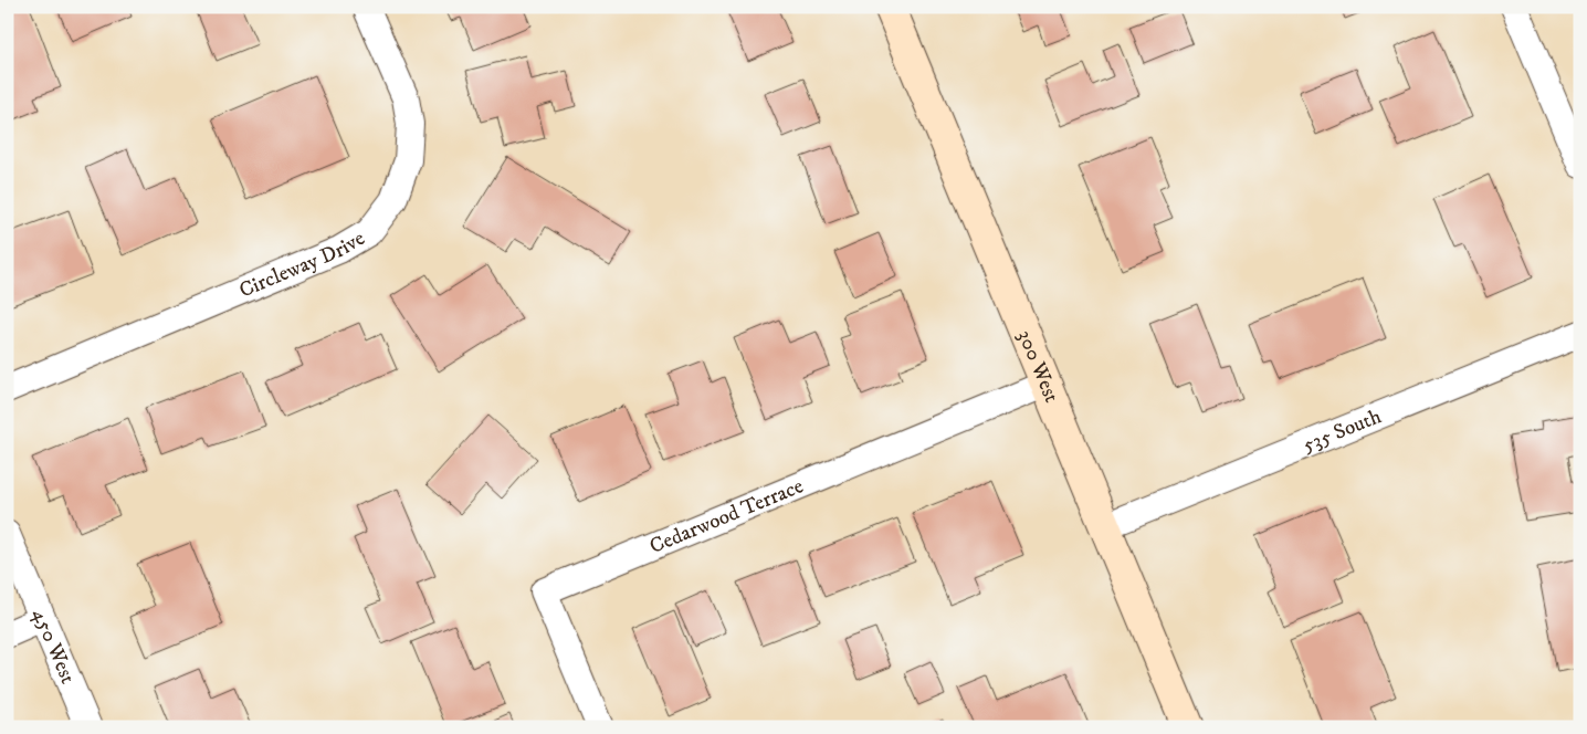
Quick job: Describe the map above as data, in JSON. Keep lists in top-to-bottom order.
{
  "streets": {
    "street": [
      "Circleway Drive",
      "300 West",
      "535 South",
      "Cedarwood Terrace",
      "450 West"
    ]
  },
  "crossings": [
    ["300 West", "535 South"],
    ["300 West", "Cedarwood Terrace"]
  ]
}
